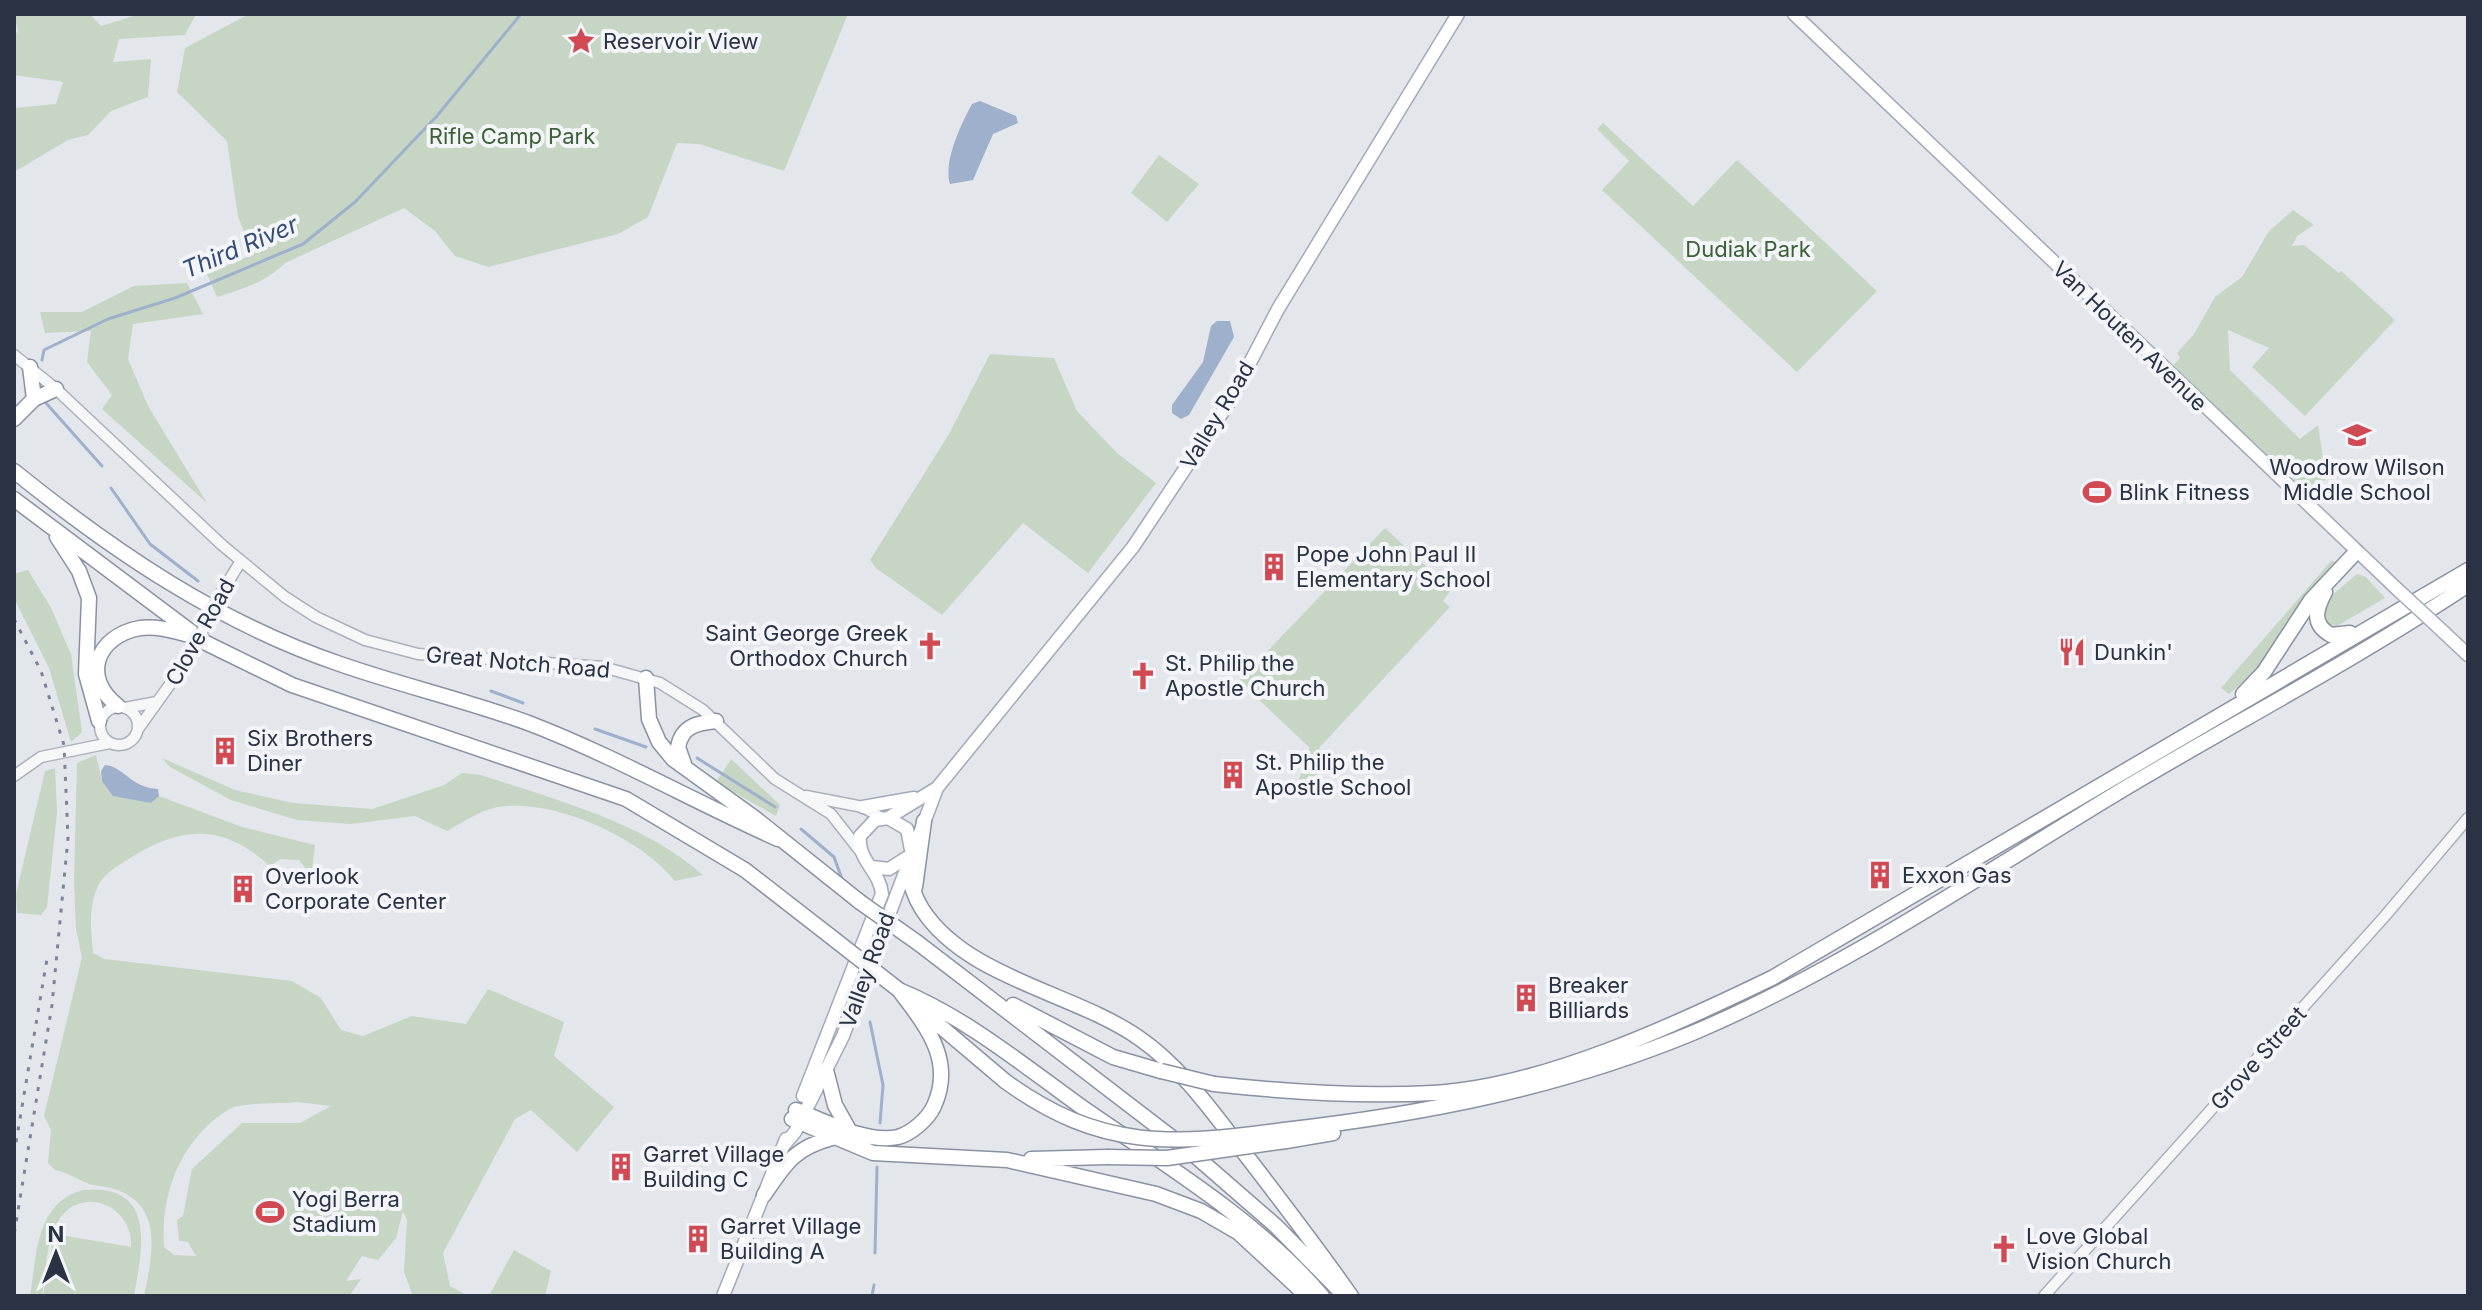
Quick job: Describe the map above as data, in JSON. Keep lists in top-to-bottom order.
{
  "streets": {
    "main road": ["Van Houten Avenue", "Valley Road"],
    "street": ["Clove Road", "Great Notch Road", "Grove Street"]
  },
  "crossings": [
    ["Valley Road", "Great Notch Road"],
    ["Clove Road", "Great Notch Road"]
  ],
  "water": ["Third River"],
  "parks": ["Rifle Camp Park", "Dudiak Park"],
  "places": {
    "place": ["Reservoir View"],
    "school or university": ["Woodrow Wilson Middle School"],
    "sports": ["Blink Fitness", "Yogi Berra Stadium"],
    "building": [
      "Pope John Paul II Elementary School",
      "Six Brothers Diner",
      "St. Philip the Apostle School",
      "Exxon Gas",
      "Overlook Corporate Center",
      "Breaker Billiards",
      "Garret Village Building C",
      "Garret Village Building A"
    ],
    "church": ["Saint George Greek Orthodox Church", "St. Philip the Apostle Church", "Love Global Vision Church"],
    "restaurant": ["Dunkin'"]
  },
  "north": "top"
}
